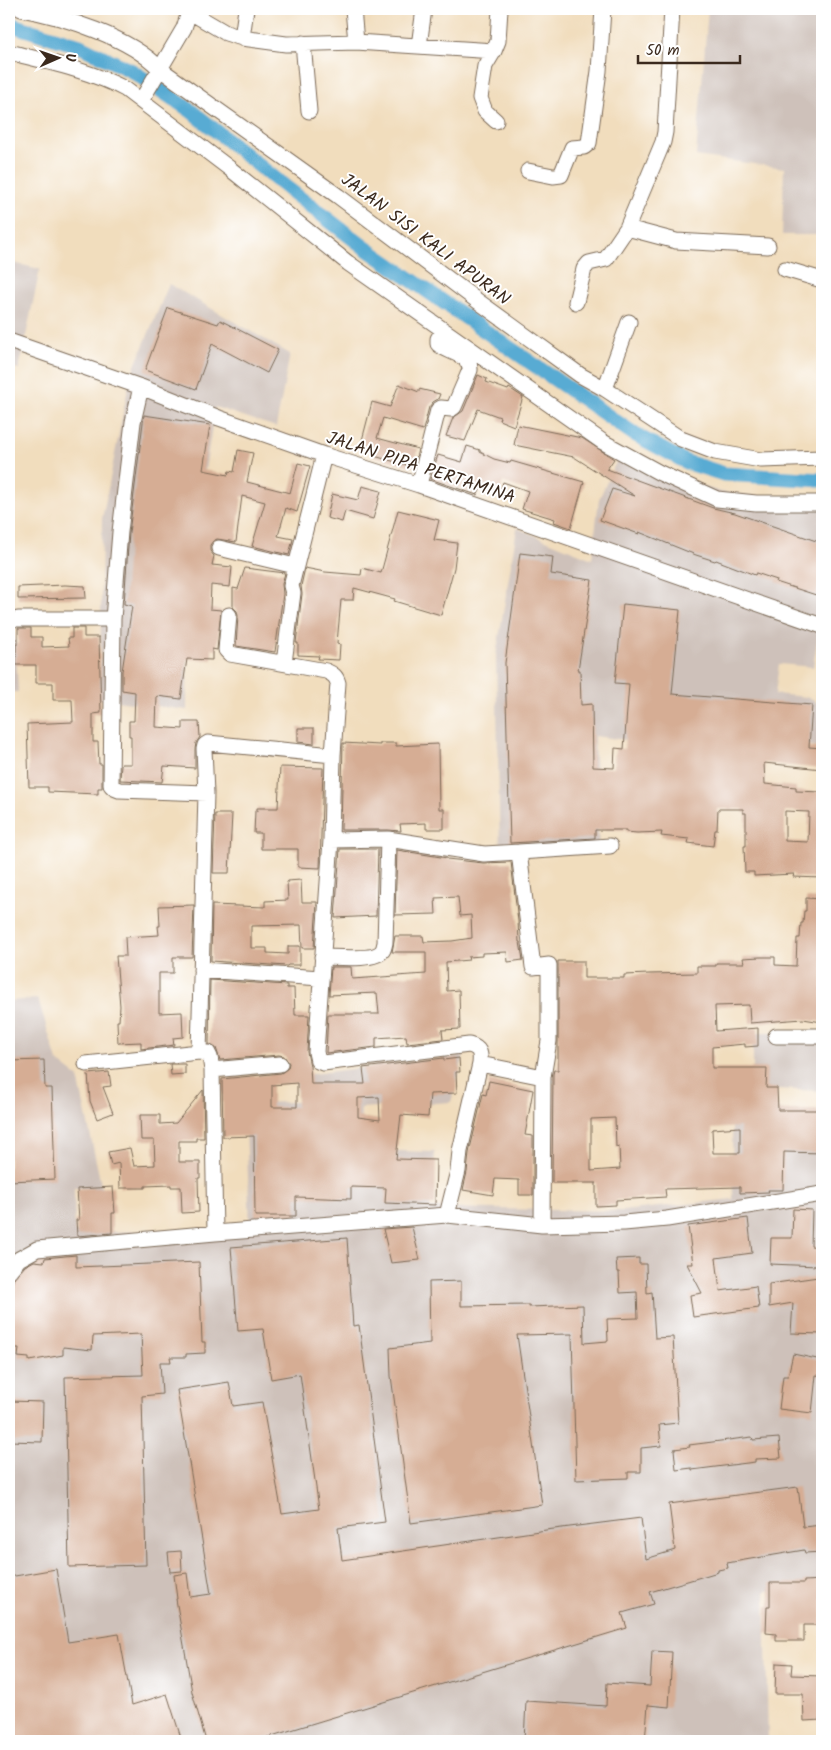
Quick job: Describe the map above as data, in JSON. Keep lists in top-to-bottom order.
{
  "streets": {
    "street": ["JALAN SISI KALI APURAN", "JALAN PIPA PERTAMINA"]
  },
  "scale_bar": "50 m",
  "north": "right"
}
